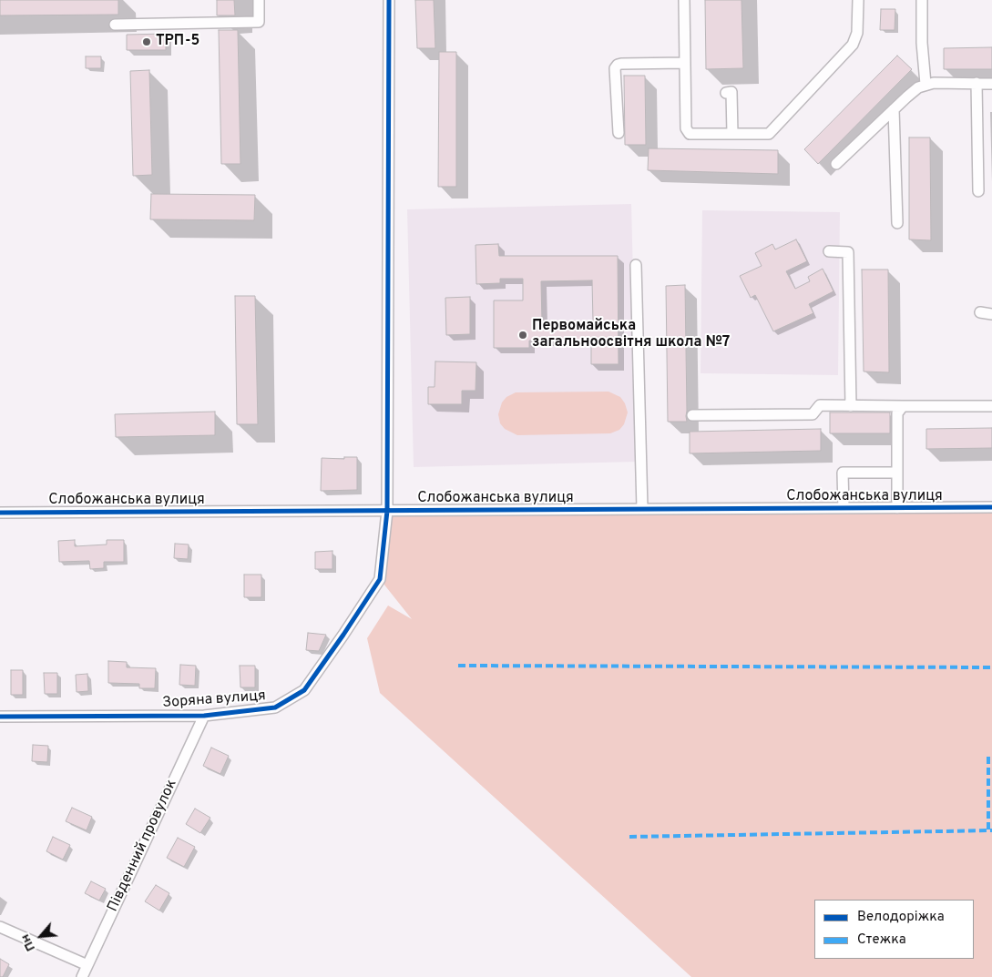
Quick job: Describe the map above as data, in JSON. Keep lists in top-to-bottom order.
{
  "streets": {
    "street": ["Слобожанська вулиця", "Зоряна вулиця", "Південний провулок"]
  },
  "crossings": [
    ["Слобожанська вулиця", "Зоряна вулиця"],
    ["Зоряна вулиця", "Південний провулок"]
  ],
  "places": ["ТРП-5", "Первомайська загальноосвітня школа №7"],
  "legend": ["Велодоріжка", "Стежка"],
  "north": "bottom left"
}
